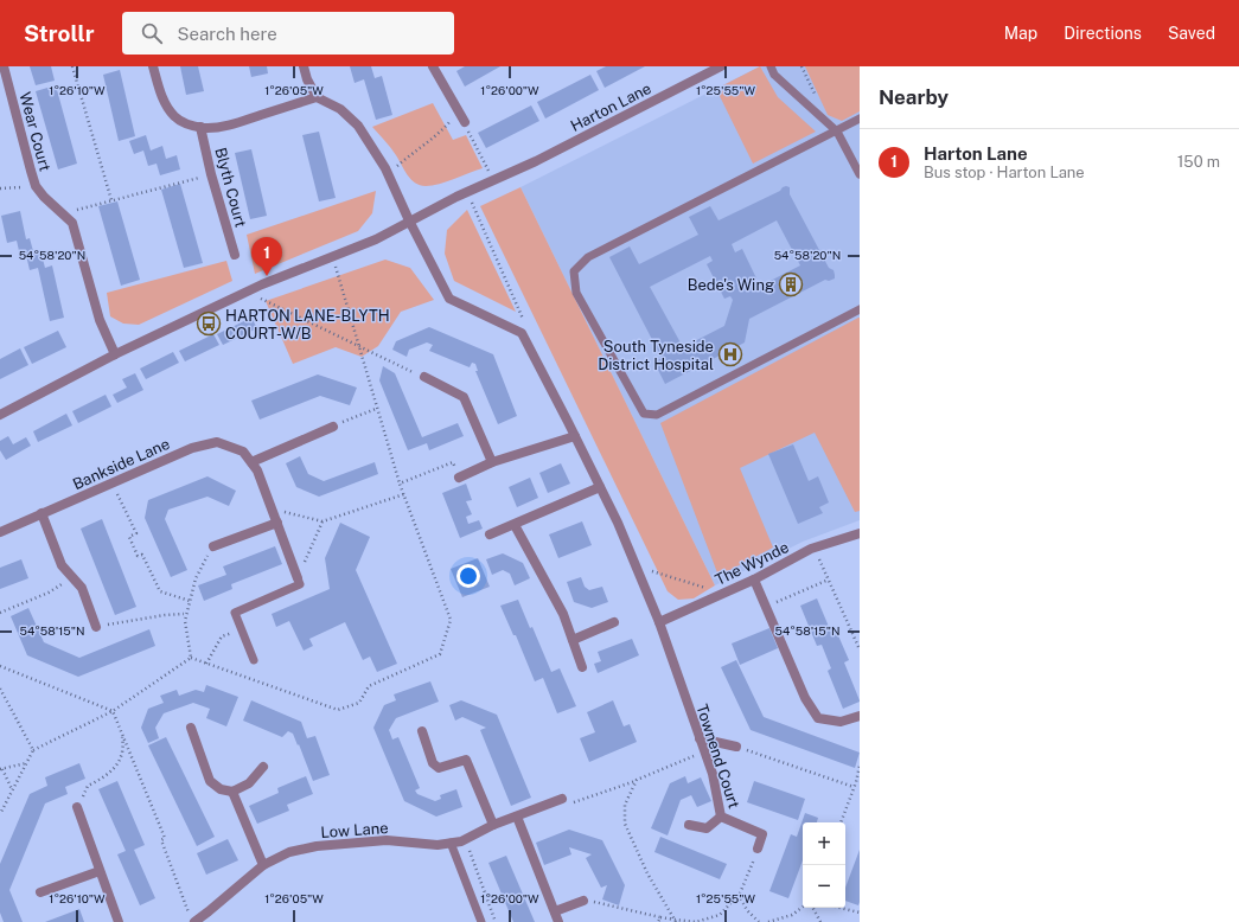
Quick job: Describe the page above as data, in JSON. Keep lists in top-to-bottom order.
{
  "streets": {
    "street": [
      "Harton Lane",
      "Wear Court",
      "Blyth Court",
      "Bankside Lane",
      "The Wynde",
      "Townend Court",
      "Low Lane"
    ]
  },
  "crossings": [
    ["Harton Lane", "Wear Court"],
    ["The Wynde", "Townend Court"]
  ],
  "places": {
    "building": ["Bede's Wing"],
    "bus stop": ["HARTON LANE-BLYTH COURT-W/B"],
    "hospital": ["South Tyneside District Hospital"]
  },
  "page": {
    "header": "Strollr",
    "search": "Search here",
    "nav": ["Map", "Directions", "Saved"],
    "heading": "Nearby",
    "list": [
      {
        "mark": "1",
        "name": "Harton Lane",
        "note": "Bus stop · Harton Lane",
        "value": "150 m"
      }
    ],
    "pins": "1",
    "map_buttons": ["+", "−"]
  },
  "coordinates": [
    "1°26'10\"W",
    "1°26'05\"W",
    "1°26'00\"W",
    "1°25'55\"W",
    "54°58'20\"N",
    "54°58'15\"N"
  ]
}
